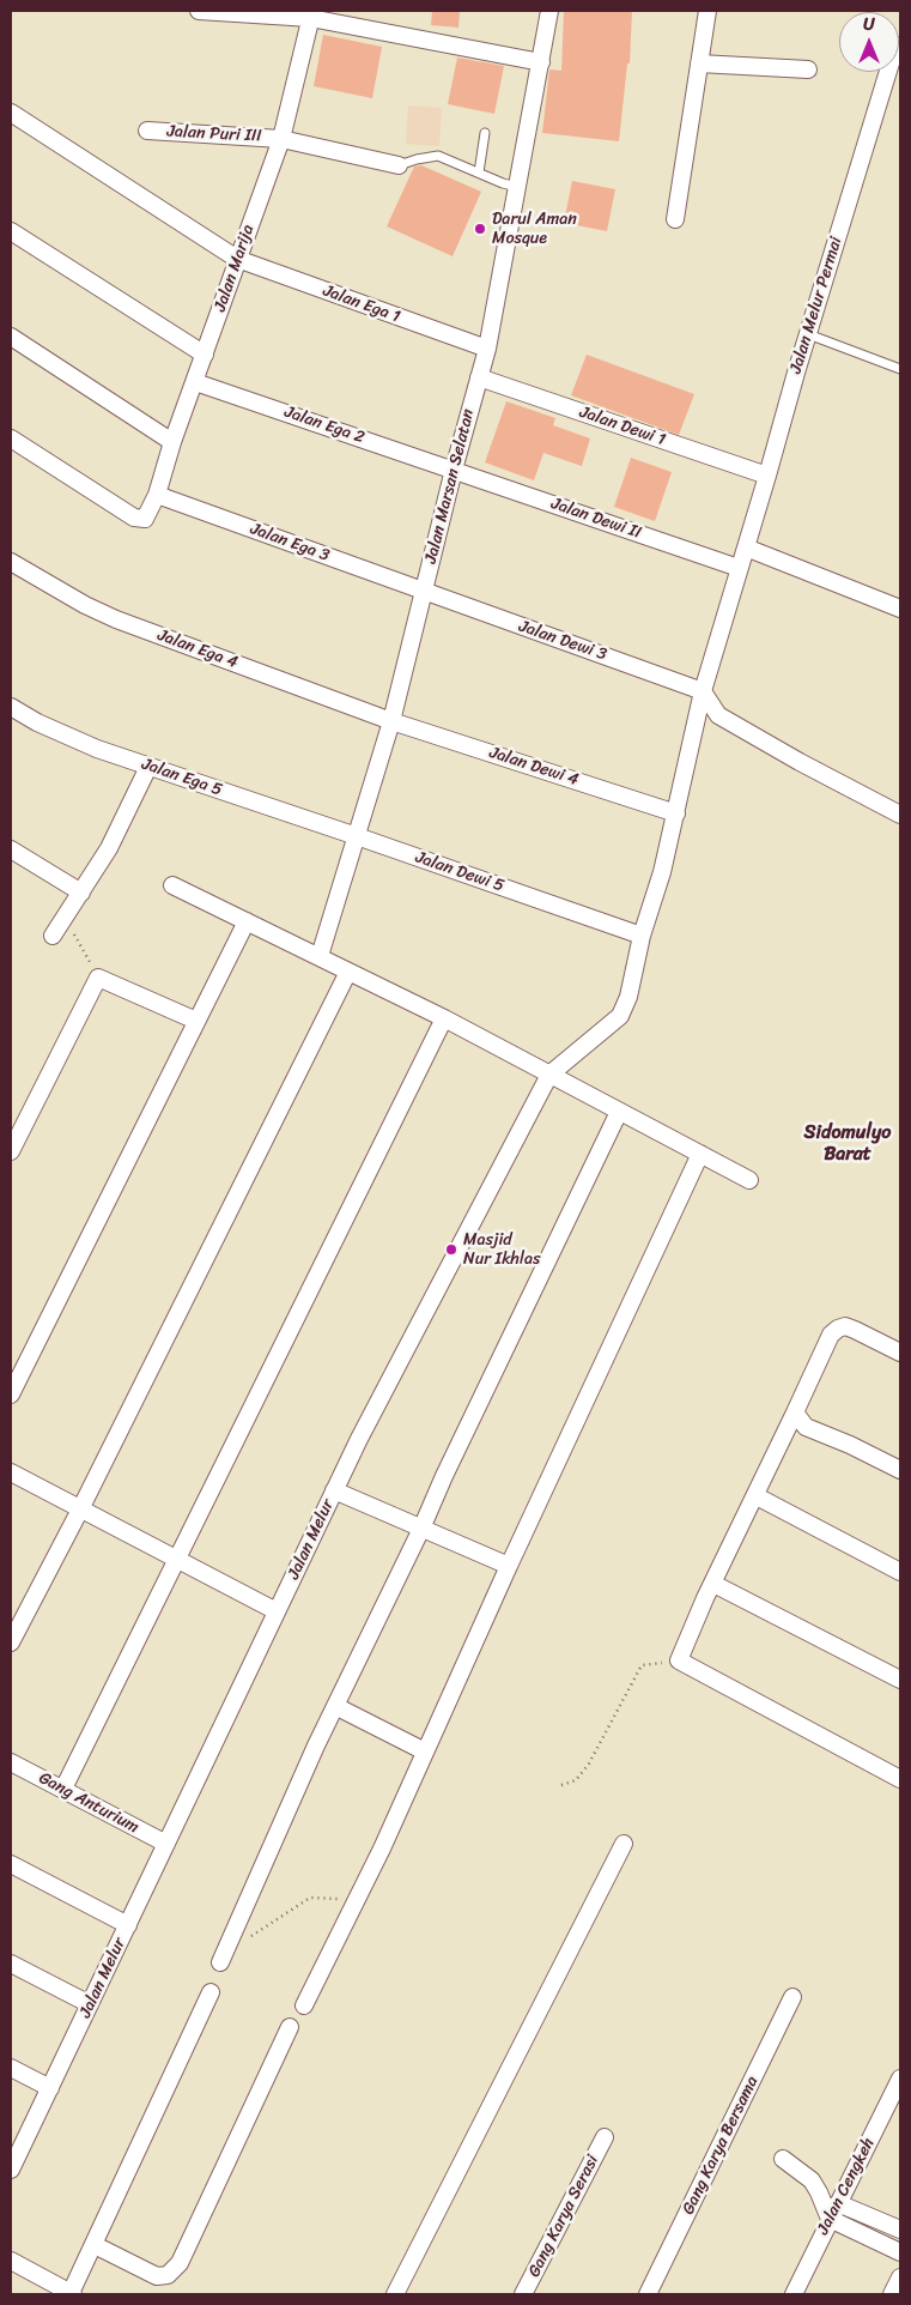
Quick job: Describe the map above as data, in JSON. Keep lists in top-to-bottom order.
{
  "streets": {
    "street": [
      "Jalan Puri III",
      "Jalan Marija",
      "Jalan Ega 1",
      "Jalan Melur Permai",
      "Jalan Ega 2",
      "Jalan Dewi 1",
      "Jalan Marsan Selatan",
      "Jalan Dewi II",
      "Jalan Ega 3",
      "Jalan Dewi 3",
      "Jalan Ega 4",
      "Jalan Dewi 4",
      "Jalan Ega 5",
      "Jalan Dewi 5",
      "Jalan Melur",
      "Gang Anturium",
      "Gang Karya Bersama",
      "Jalan Cengkeh",
      "Gang Karya Serasi"
    ]
  },
  "crossings": [
    ["Jalan Puri III", "Jalan Marija"],
    ["Jalan Marija", "Jalan Ega 1"],
    ["Jalan Marija", "Jalan Ega 2"],
    ["Jalan Marija", "Jalan Ega 3"],
    ["Jalan Ega 1", "Jalan Marsan Selatan"],
    ["Jalan Melur Permai", "Jalan Dewi 1"],
    ["Jalan Melur Permai", "Jalan Dewi II"],
    ["Jalan Melur Permai", "Jalan Dewi 3"],
    ["Jalan Melur Permai", "Jalan Melur"],
    ["Jalan Ega 2", "Jalan Marsan Selatan"],
    ["Jalan Ega 2", "Jalan Dewi II"],
    ["Jalan Dewi 1", "Jalan Marsan Selatan"],
    ["Jalan Marsan Selatan", "Jalan Dewi II"],
    ["Jalan Marsan Selatan", "Jalan Ega 3"],
    ["Jalan Marsan Selatan", "Jalan Dewi 3"],
    ["Jalan Marsan Selatan", "Jalan Ega 4"],
    ["Jalan Marsan Selatan", "Jalan Dewi 4"],
    ["Jalan Marsan Selatan", "Jalan Ega 5"],
    ["Jalan Marsan Selatan", "Jalan Dewi 5"],
    ["Jalan Ega 3", "Jalan Dewi 3"],
    ["Jalan Dewi 3", "Jalan Melur"],
    ["Jalan Ega 4", "Jalan Dewi 4"],
    ["Jalan Dewi 4", "Jalan Melur"],
    ["Jalan Ega 5", "Jalan Dewi 5"],
    ["Jalan Dewi 5", "Jalan Melur"],
    ["Jalan Melur", "Gang Anturium"]
  ],
  "districts": ["Sidomulyo Barat"],
  "places": ["Darul Aman Mosque", "Masjid Nur Ikhlas"],
  "north": "top"
}
